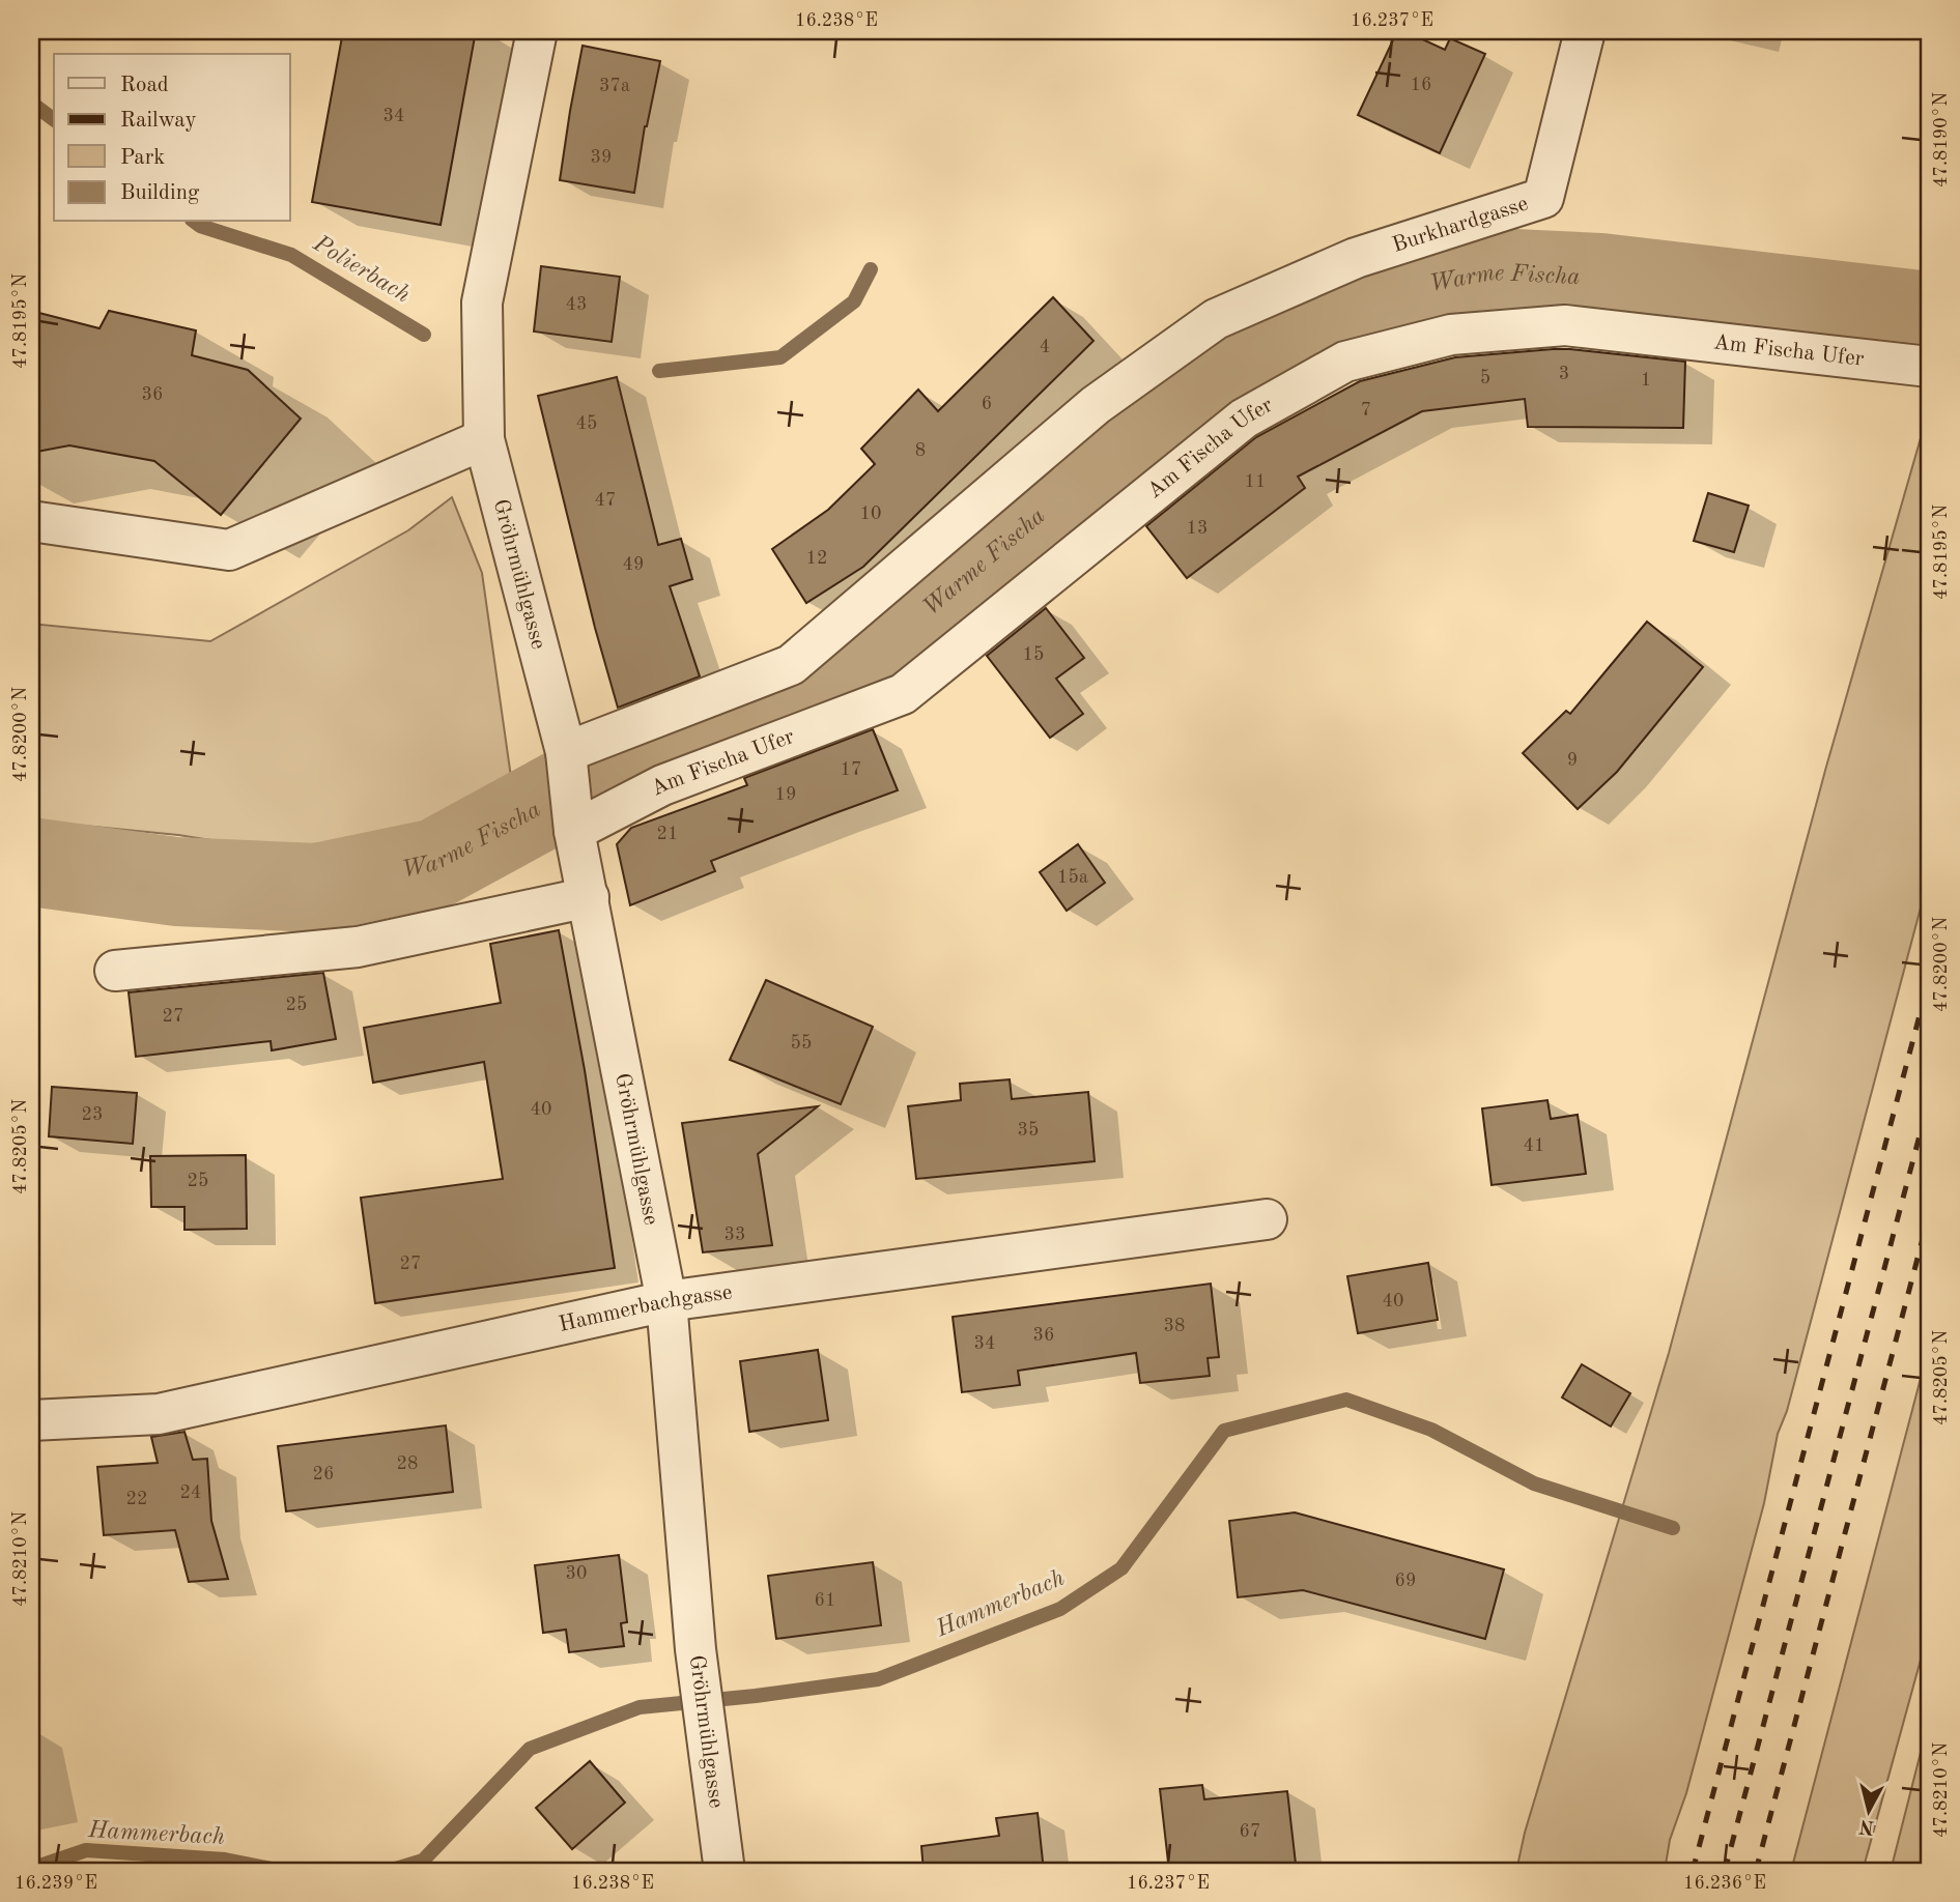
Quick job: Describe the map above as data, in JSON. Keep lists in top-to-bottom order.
{
  "streets": {
    "street": [
      "Burkhardgasse",
      "Am Fischa Ufer",
      "Gröhrmühlgasse",
      "Hammerbachgasse"
    ]
  },
  "crossings": [
    ["Burkhardgasse", "Gröhrmühlgasse"],
    ["Am Fischa Ufer", "Gröhrmühlgasse"],
    ["Gröhrmühlgasse", "Hammerbachgasse"]
  ],
  "water": ["Polierbach", "Warme Fischa", "Hammerbach"],
  "house_numbers": [
    "16",
    "37a",
    "34",
    "39",
    "43",
    "4",
    "3",
    "5",
    "1",
    "36",
    "6",
    "7",
    "45",
    "8",
    "11",
    "47",
    "10",
    "13",
    "12",
    "49",
    "15",
    "9",
    "17",
    "19",
    "21",
    "15a",
    "25",
    "27",
    "55",
    "40",
    "23",
    "35",
    "41",
    "25",
    "33",
    "27",
    "40",
    "38",
    "36",
    "34",
    "28",
    "26",
    "24",
    "22",
    "30",
    "69",
    "61",
    "67"
  ],
  "legend": [
    "Road",
    "Railway",
    "Park",
    "Building"
  ],
  "north": "bottom",
  "coordinates": [
    "16.238°E",
    "16.237°E",
    "47.8190°N",
    "47.8195°N",
    "47.8200°N",
    "47.8205°N",
    "47.8210°N",
    "16.239°E",
    "16.236°E"
  ]
}
